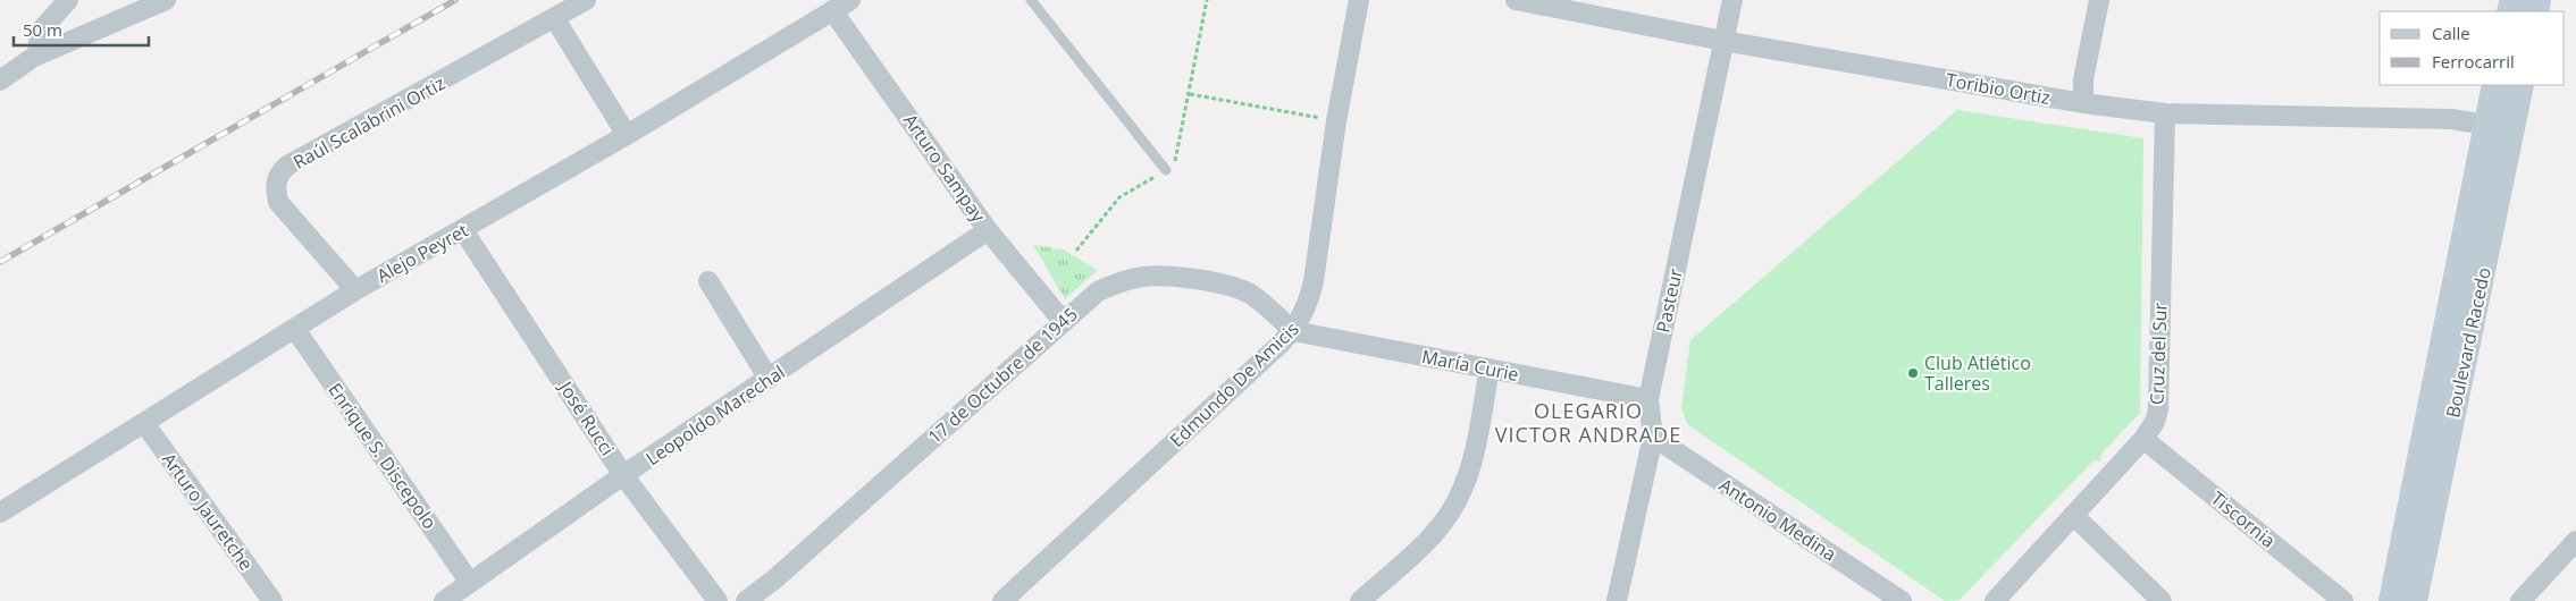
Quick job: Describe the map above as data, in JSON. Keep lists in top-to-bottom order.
{
  "streets": {
    "main road": ["Boulevard Racedo"],
    "street": [
      "Toribio Ortiz",
      "Raúl Scalabrini Ortiz",
      "Arturo Sampay",
      "Alejo Peyret",
      "Pasteur",
      "Cruz del Sur",
      "María Curie",
      "17 de Octubre de 1945",
      "Edmundo De Amicis",
      "Leopoldo Marechal",
      "José Rucci",
      "Enrique S. Discepolo",
      "Arturo Jauretche",
      "Antonio Medina",
      "Tiscornia"
    ]
  },
  "crossings": [
    ["Toribio Ortiz", "Pasteur"],
    ["Toribio Ortiz", "Boulevard Racedo"],
    ["Toribio Ortiz", "Cruz del Sur"],
    ["Raúl Scalabrini Ortiz", "Alejo Peyret"],
    ["Arturo Sampay", "Alejo Peyret"],
    ["Arturo Sampay", "17 de Octubre de 1945"],
    ["Arturo Sampay", "Leopoldo Marechal"],
    ["Alejo Peyret", "José Rucci"],
    ["Alejo Peyret", "Enrique S. Discepolo"],
    ["Alejo Peyret", "Arturo Jauretche"],
    ["Pasteur", "María Curie"],
    ["Pasteur", "Antonio Medina"],
    ["Cruz del Sur", "Tiscornia"],
    ["María Curie", "17 de Octubre de 1945"],
    ["María Curie", "Edmundo De Amicis"],
    ["17 de Octubre de 1945", "Edmundo De Amicis"],
    ["Leopoldo Marechal", "José Rucci"],
    ["Leopoldo Marechal", "Enrique S. Discepolo"]
  ],
  "districts": ["OLEGARIO VICTOR ANDRADE"],
  "places": ["Club Atlético Talleres"],
  "legend": ["Calle", "Ferrocarril"],
  "scale_bar": "50 m"
}
